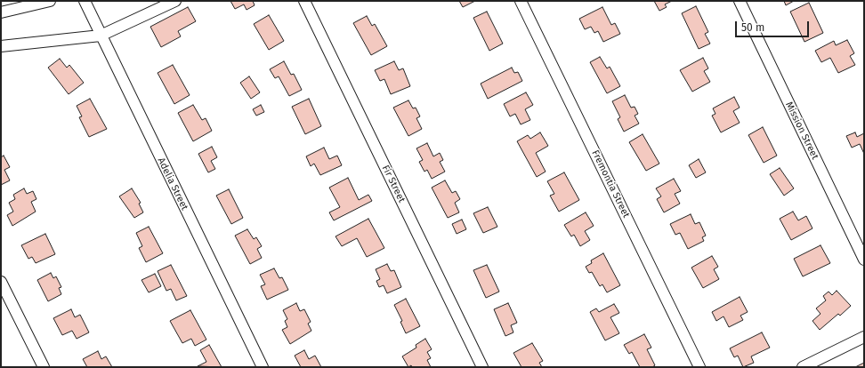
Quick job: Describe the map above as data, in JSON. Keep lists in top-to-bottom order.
{
  "streets": {
    "street": [
      "Mission Street",
      "Adelia Street",
      "Fir Street",
      "Fremontia Street"
    ]
  },
  "scale_bar": "50 m"
}
